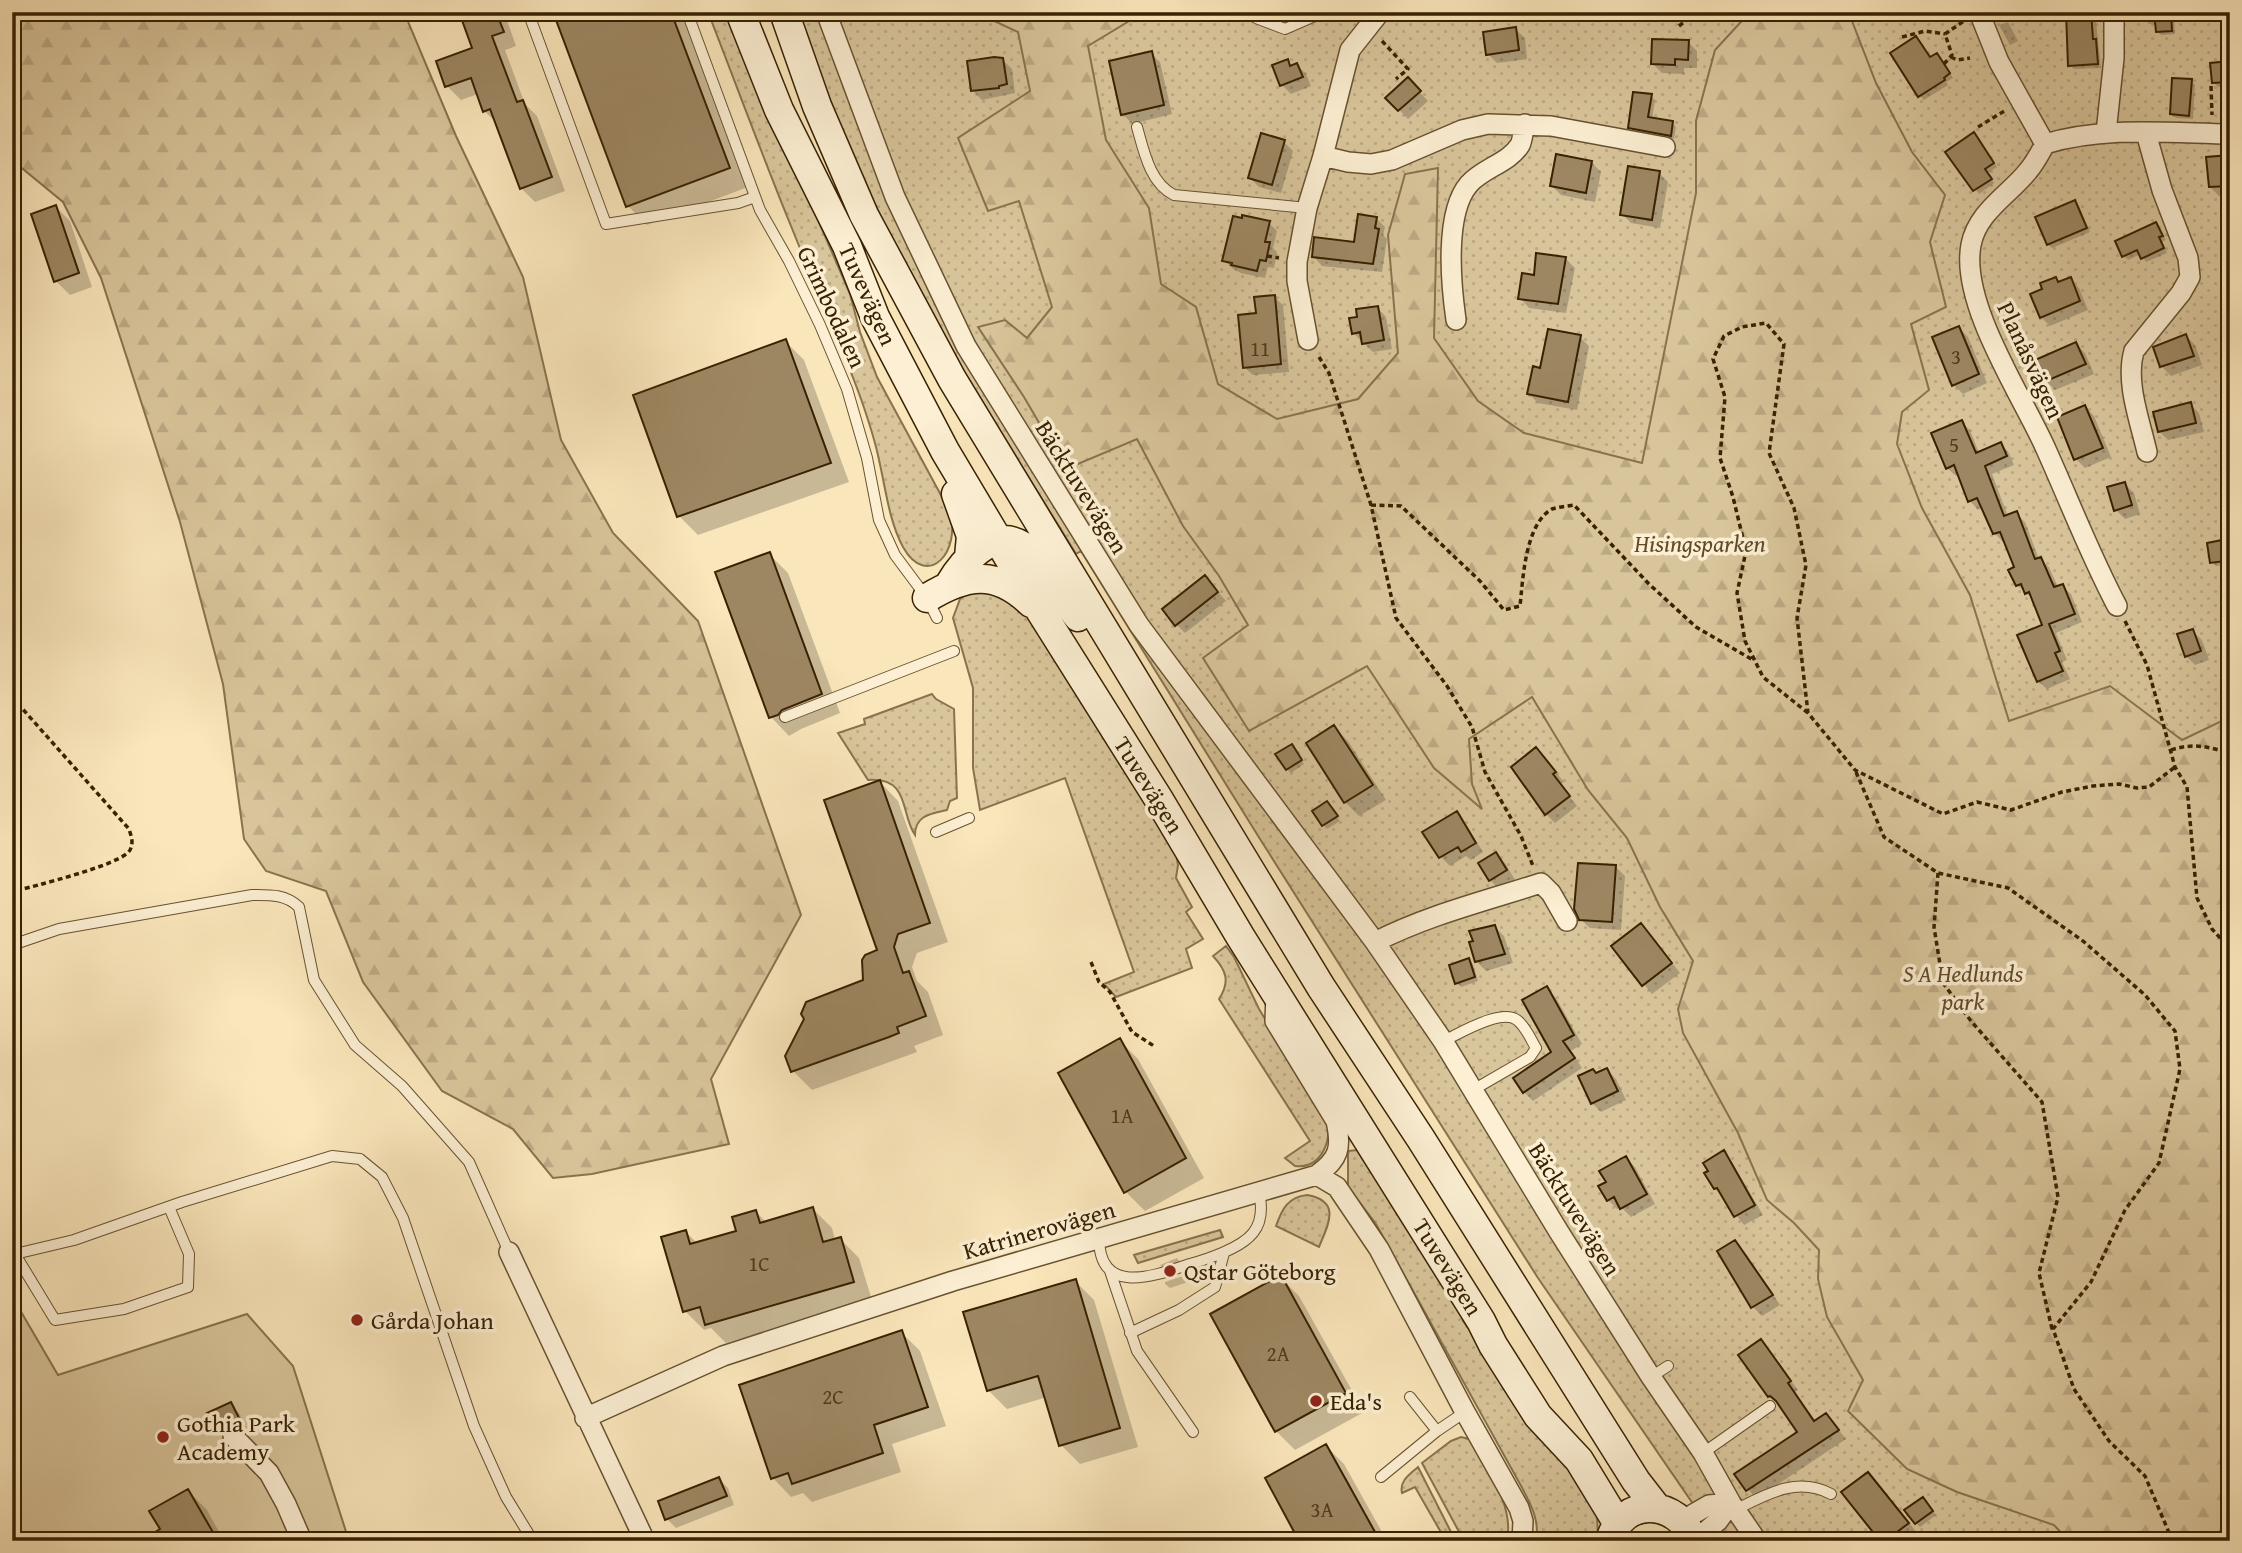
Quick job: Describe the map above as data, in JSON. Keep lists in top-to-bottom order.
{
  "streets": {
    "main road": ["Tuvevägen"],
    "street": ["Planåsvägen", "Bäcktuvevägen", "Katrinerovägen"],
    "lane": ["Grimbodalen"]
  },
  "parks": ["Hisingsparken", "S A Hedlunds park"],
  "places": [
    "Qstar Göteborg",
    "Gårda Johan",
    "Eda's",
    "Gothia Park Academy"
  ],
  "house_numbers": [
    "11",
    "3",
    "5",
    "1A",
    "1C",
    "2A",
    "2C",
    "3A"
  ]
}
